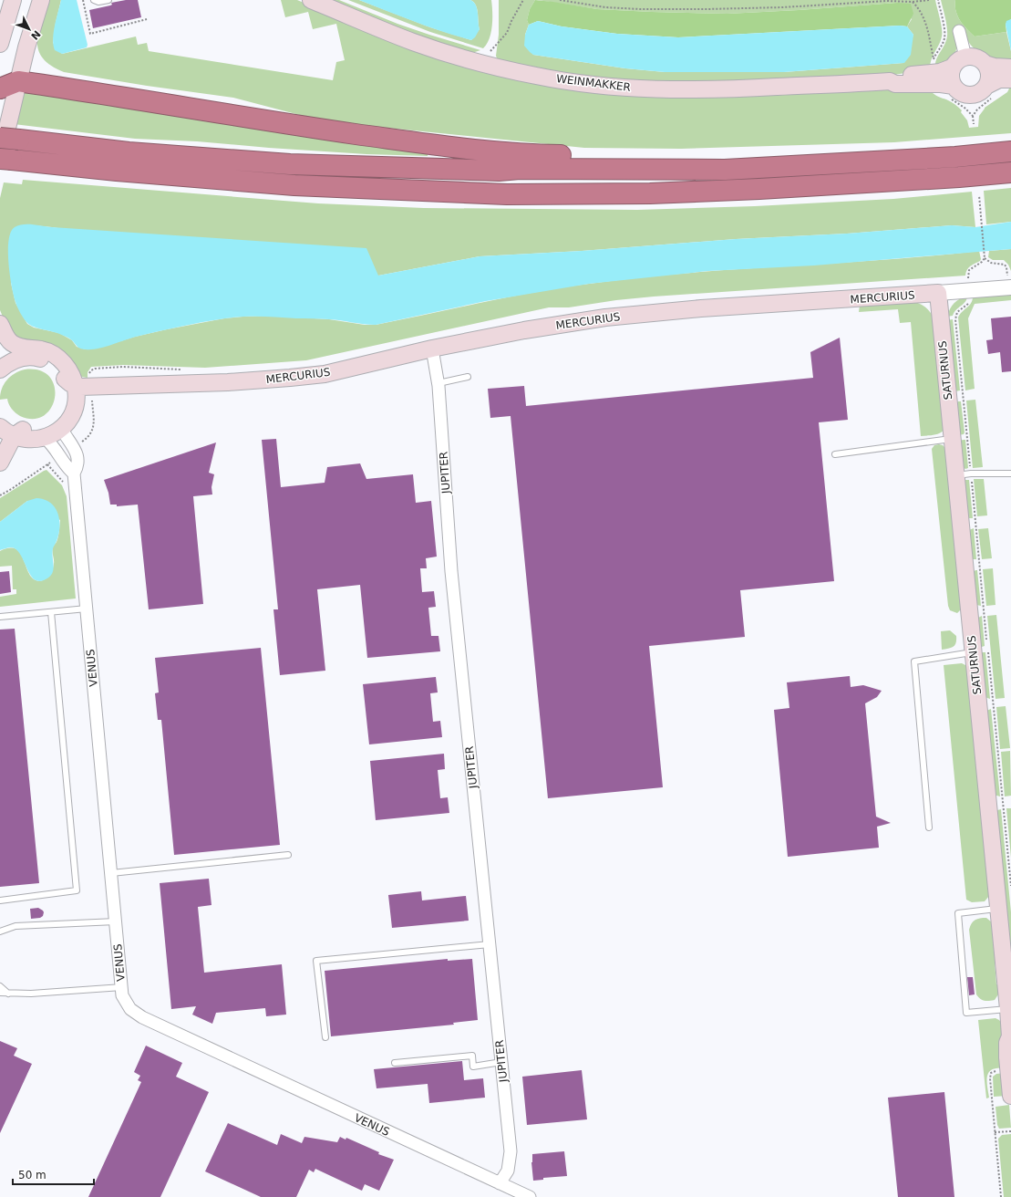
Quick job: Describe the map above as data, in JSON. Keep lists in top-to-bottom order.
{
  "streets": {
    "main road": ["WEINMAKKER", "MERCURIUS", "SATURNUS"],
    "street": ["JUPITER", "VENUS"]
  },
  "crossings": [
    ["MERCURIUS", "SATURNUS"],
    ["MERCURIUS", "JUPITER"],
    ["JUPITER", "VENUS"]
  ],
  "scale_bar": "50 m",
  "north": "bottom right"
}
